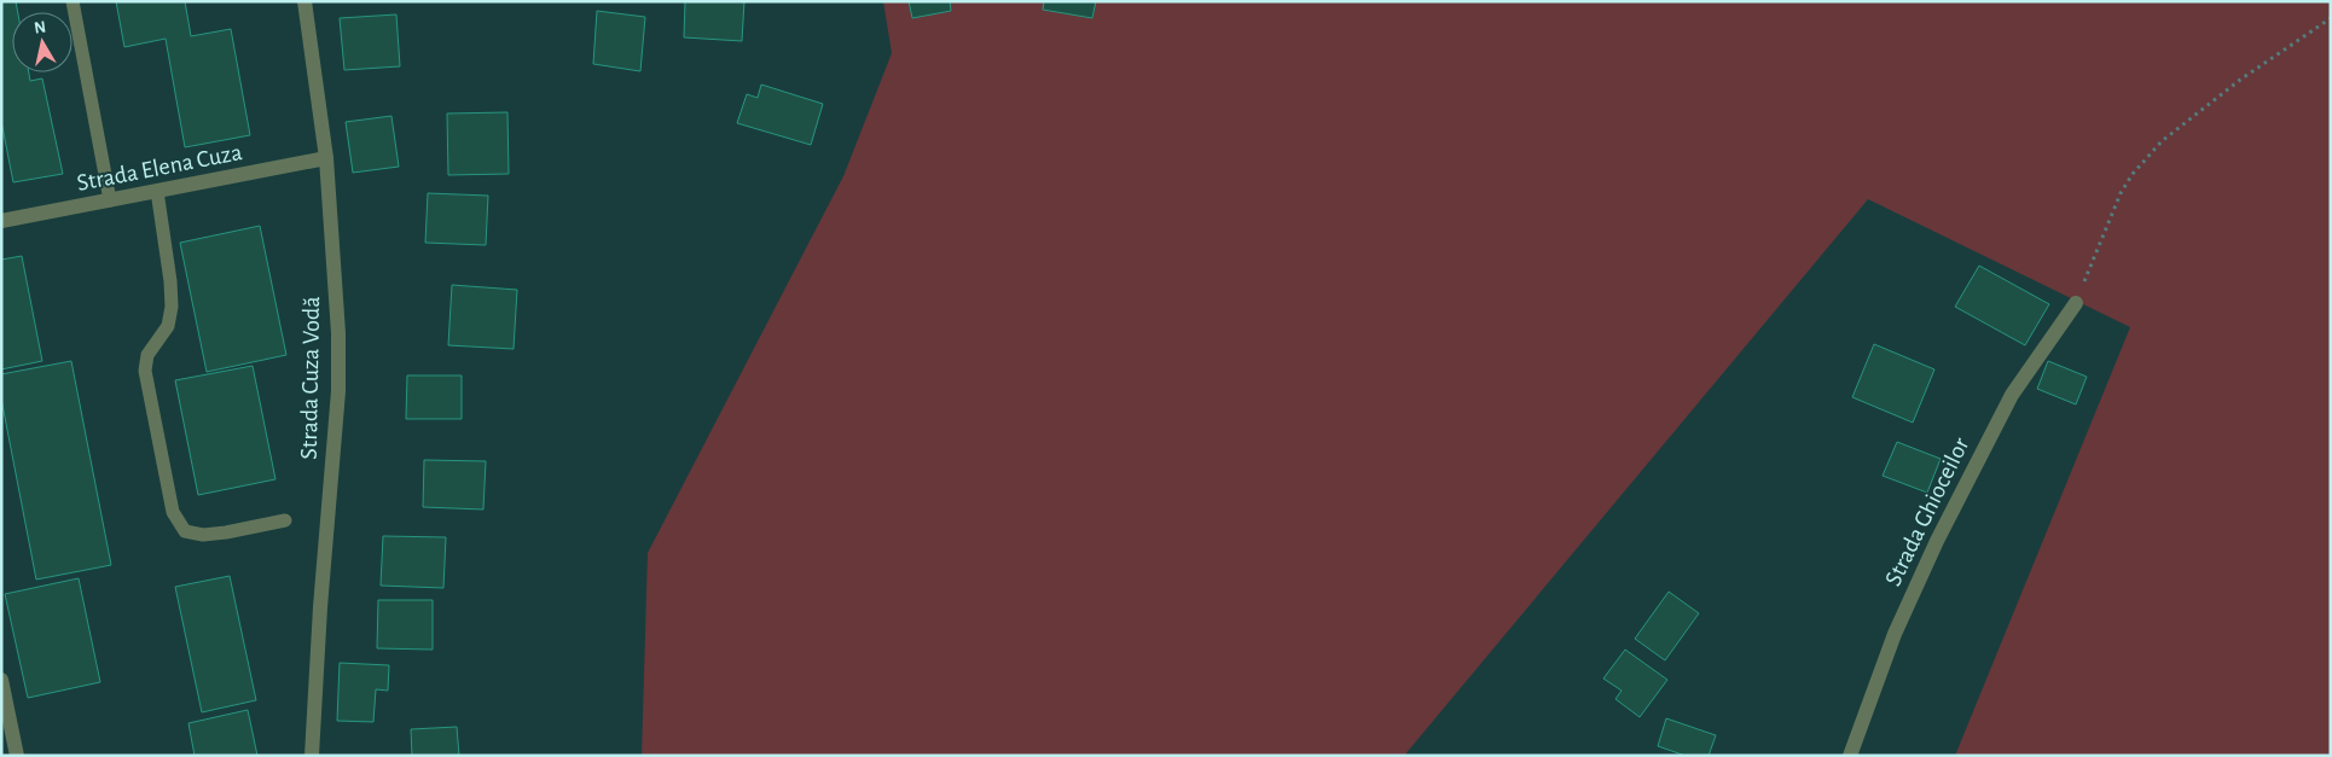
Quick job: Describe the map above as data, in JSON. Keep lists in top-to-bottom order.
{
  "streets": {
    "street": ["Strada Elena Cuza", "Strada Cuza Vodă", "Strada Ghioceilor"]
  },
  "crossings": [
    ["Strada Elena Cuza", "Strada Cuza Vodă"]
  ],
  "north": "top"
}
